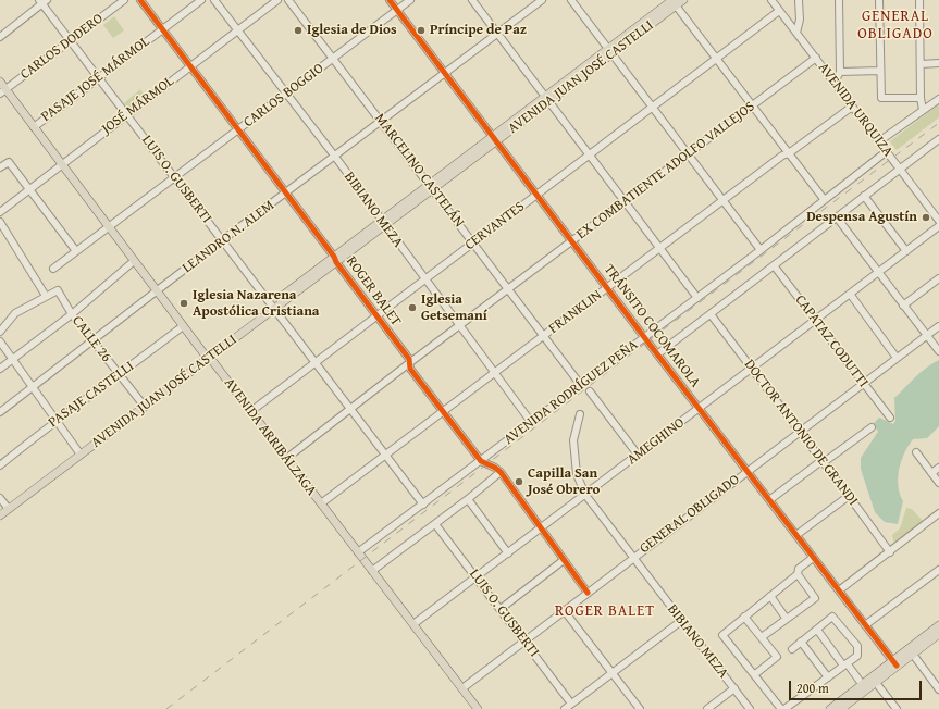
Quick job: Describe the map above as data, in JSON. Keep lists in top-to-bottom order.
{
  "streets": {
    "main road": ["AVENIDA JUAN JOSÉ CASTELLI", "AVENIDA ARRIBÁLZAGA"],
    "street": [
      "CARLOS DODERO",
      "PASAJE JOSÉ MÁRMOL",
      "CARLOS BOGGIO",
      "JOSÉ MÁRMOL",
      "AVENIDA URQUIZA",
      "MARCELINO CASTELÁN",
      "EX COMBATIENTE ADOLFO VALLEJOS",
      "LUIS O. GUSBERTI",
      "BIBIANO MEZA",
      "CERVANTES",
      "LEANDRO N. ALEM",
      "ROGER BALET",
      "FRANKLIN",
      "TRÁNSITO COCOMAROLA",
      "CALLE 26",
      "CAPATAZ CODUTTI",
      "AVENIDA RODRÍGUEZ PEÑA",
      "PASAJE CASTELLI",
      "DOCTOR ANTONIO DE GRANDI",
      "AMEGHINO",
      "GENERAL OBLIGADO"
    ]
  },
  "crossings": [
    ["CARLOS DODERO", "LUIS O. GUSBERTI"],
    ["CARLOS DODERO", "AVENIDA ARRIBÁLZAGA"],
    ["AVENIDA JUAN JOSÉ CASTELLI", "MARCELINO CASTELÁN"],
    ["AVENIDA JUAN JOSÉ CASTELLI", "LUIS O. GUSBERTI"],
    ["AVENIDA JUAN JOSÉ CASTELLI", "BIBIANO MEZA"],
    ["AVENIDA JUAN JOSÉ CASTELLI", "ROGER BALET"],
    ["AVENIDA JUAN JOSÉ CASTELLI", "TRÁNSITO COCOMAROLA"],
    ["AVENIDA JUAN JOSÉ CASTELLI", "CALLE 26"],
    ["AVENIDA JUAN JOSÉ CASTELLI", "AVENIDA ARRIBÁLZAGA"],
    ["PASAJE JOSÉ MÁRMOL", "LUIS O. GUSBERTI"],
    ["PASAJE JOSÉ MÁRMOL", "ROGER BALET"],
    ["PASAJE JOSÉ MÁRMOL", "AVENIDA ARRIBÁLZAGA"],
    ["CARLOS BOGGIO", "MARCELINO CASTELÁN"],
    ["CARLOS BOGGIO", "LUIS O. GUSBERTI"],
    ["CARLOS BOGGIO", "BIBIANO MEZA"],
    ["CARLOS BOGGIO", "ROGER BALET"],
    ["CARLOS BOGGIO", "TRÁNSITO COCOMAROLA"],
    ["CARLOS BOGGIO", "AVENIDA ARRIBÁLZAGA"],
    ["JOSÉ MÁRMOL", "LUIS O. GUSBERTI"],
    ["JOSÉ MÁRMOL", "BIBIANO MEZA"],
    ["JOSÉ MÁRMOL", "ROGER BALET"],
    ["JOSÉ MÁRMOL", "AVENIDA ARRIBÁLZAGA"],
    ["AVENIDA URQUIZA", "EX COMBATIENTE ADOLFO VALLEJOS"],
    ["AVENIDA URQUIZA", "CERVANTES"],
    ["AVENIDA URQUIZA", "FRANKLIN"],
    ["AVENIDA URQUIZA", "AVENIDA RODRÍGUEZ PEÑA"],
    ["MARCELINO CASTELÁN", "EX COMBATIENTE ADOLFO VALLEJOS"],
    ["MARCELINO CASTELÁN", "CERVANTES"],
    ["MARCELINO CASTELÁN", "LEANDRO N. ALEM"],
    ["MARCELINO CASTELÁN", "FRANKLIN"],
    ["MARCELINO CASTELÁN", "AVENIDA RODRÍGUEZ PEÑA"],
    ["EX COMBATIENTE ADOLFO VALLEJOS", "LUIS O. GUSBERTI"],
    ["EX COMBATIENTE ADOLFO VALLEJOS", "BIBIANO MEZA"],
    ["EX COMBATIENTE ADOLFO VALLEJOS", "ROGER BALET"],
    ["EX COMBATIENTE ADOLFO VALLEJOS", "TRÁNSITO COCOMAROLA"],
    ["EX COMBATIENTE ADOLFO VALLEJOS", "AVENIDA ARRIBÁLZAGA"],
    ["LUIS O. GUSBERTI", "CERVANTES"],
    ["LUIS O. GUSBERTI", "LEANDRO N. ALEM"],
    ["LUIS O. GUSBERTI", "FRANKLIN"],
    ["LUIS O. GUSBERTI", "AVENIDA RODRÍGUEZ PEÑA"],
    ["LUIS O. GUSBERTI", "AMEGHINO"],
    ["LUIS O. GUSBERTI", "GENERAL OBLIGADO"],
    ["BIBIANO MEZA", "CERVANTES"],
    ["BIBIANO MEZA", "LEANDRO N. ALEM"],
    ["BIBIANO MEZA", "FRANKLIN"],
    ["BIBIANO MEZA", "AVENIDA RODRÍGUEZ PEÑA"],
    ["BIBIANO MEZA", "AMEGHINO"],
    ["BIBIANO MEZA", "GENERAL OBLIGADO"],
    ["CERVANTES", "ROGER BALET"],
    ["CERVANTES", "TRÁNSITO COCOMAROLA"],
    ["CERVANTES", "AVENIDA ARRIBÁLZAGA"],
    ["LEANDRO N. ALEM", "ROGER BALET"],
    ["LEANDRO N. ALEM", "TRÁNSITO COCOMAROLA"],
    ["LEANDRO N. ALEM", "CALLE 26"],
    ["LEANDRO N. ALEM", "AVENIDA ARRIBÁLZAGA"],
    ["ROGER BALET", "FRANKLIN"],
    ["ROGER BALET", "AVENIDA RODRÍGUEZ PEÑA"],
    ["ROGER BALET", "AMEGHINO"],
    ["ROGER BALET", "GENERAL OBLIGADO"],
    ["FRANKLIN", "TRÁNSITO COCOMAROLA"],
    ["FRANKLIN", "AVENIDA ARRIBÁLZAGA"],
    ["TRÁNSITO COCOMAROLA", "AVENIDA RODRÍGUEZ PEÑA"],
    ["TRÁNSITO COCOMAROLA", "AMEGHINO"],
    ["TRÁNSITO COCOMAROLA", "GENERAL OBLIGADO"],
    ["CALLE 26", "PASAJE CASTELLI"],
    ["CAPATAZ CODUTTI", "AVENIDA RODRÍGUEZ PEÑA"],
    ["CAPATAZ CODUTTI", "AMEGHINO"],
    ["CAPATAZ CODUTTI", "GENERAL OBLIGADO"],
    ["AVENIDA RODRÍGUEZ PEÑA", "DOCTOR ANTONIO DE GRANDI"],
    ["AVENIDA RODRÍGUEZ PEÑA", "AVENIDA ARRIBÁLZAGA"],
    ["PASAJE CASTELLI", "AVENIDA ARRIBÁLZAGA"],
    ["DOCTOR ANTONIO DE GRANDI", "AMEGHINO"],
    ["DOCTOR ANTONIO DE GRANDI", "GENERAL OBLIGADO"],
    ["AVENIDA ARRIBÁLZAGA", "AMEGHINO"],
    ["AVENIDA ARRIBÁLZAGA", "GENERAL OBLIGADO"]
  ],
  "districts": ["GENERAL OBLIGADO", "ROGER BALET"],
  "places": [
    "Iglesia de Dios",
    "Príncipe de Paz",
    "Despensa Agustín",
    "Iglesia Nazarena Apostólica Cristiana",
    "Iglesia Getsemaní",
    "Capilla San José Obrero"
  ],
  "scale_bar": "200 m"
}
